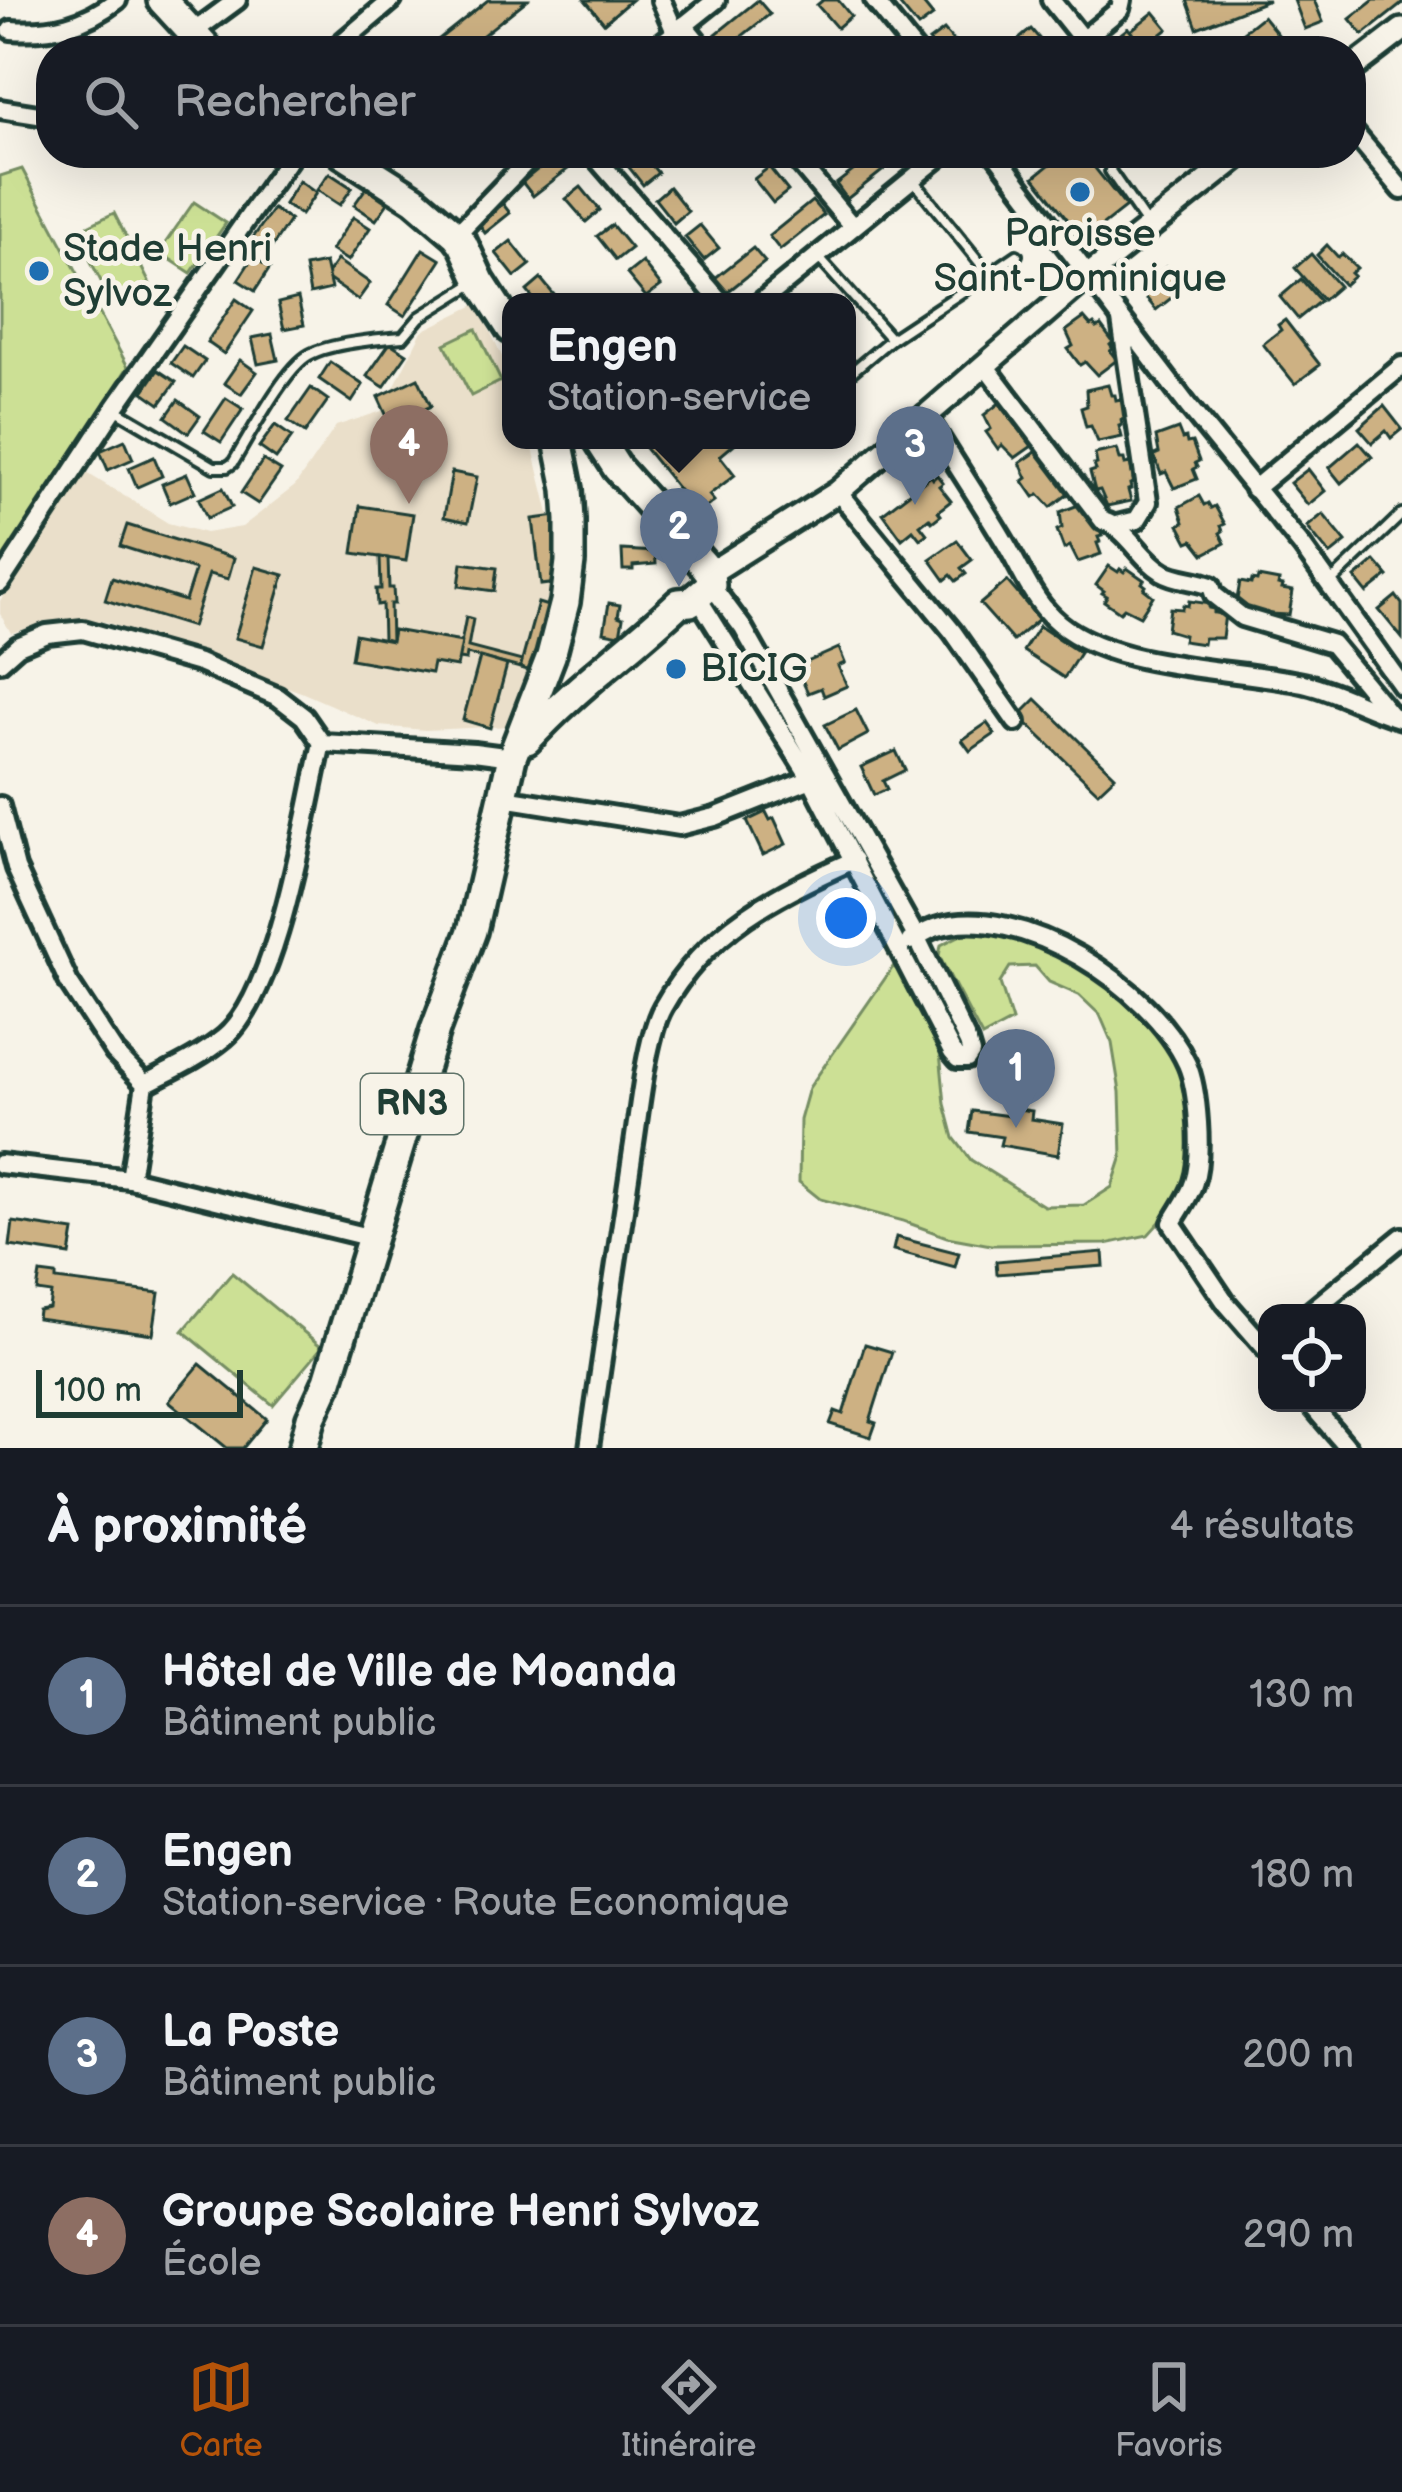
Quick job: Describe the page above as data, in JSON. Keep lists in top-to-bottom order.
{
  "streets": {
    "highway": ["RN3"]
  },
  "places": ["Paroisse Saint-Dominique", "Stade Henri Sylvoz", "BICIG"],
  "scale_bar": "100 m",
  "page": {
    "search": "Rechercher",
    "popup": ["Engen", "Station-service"],
    "pins": [
      "4",
      "3",
      "2",
      "1"
    ],
    "scale": "100 m",
    "heading": ["À proximité", "4 résultats"],
    "list": [
      {
        "mark": "1",
        "name": "Hôtel de Ville de Moanda",
        "note": "Bâtiment public",
        "value": "130 m"
      },
      {
        "mark": "2",
        "name": "Engen",
        "note": "Station-service · Route Economique",
        "value": "180 m"
      },
      {
        "mark": "3",
        "name": "La Poste",
        "note": "Bâtiment public",
        "value": "200 m"
      },
      {
        "mark": "4",
        "name": "Groupe Scolaire Henri Sylvoz",
        "note": "École",
        "value": "290 m"
      }
    ],
    "nav": ["Carte", "Itinéraire", "Favoris"]
  }
}
